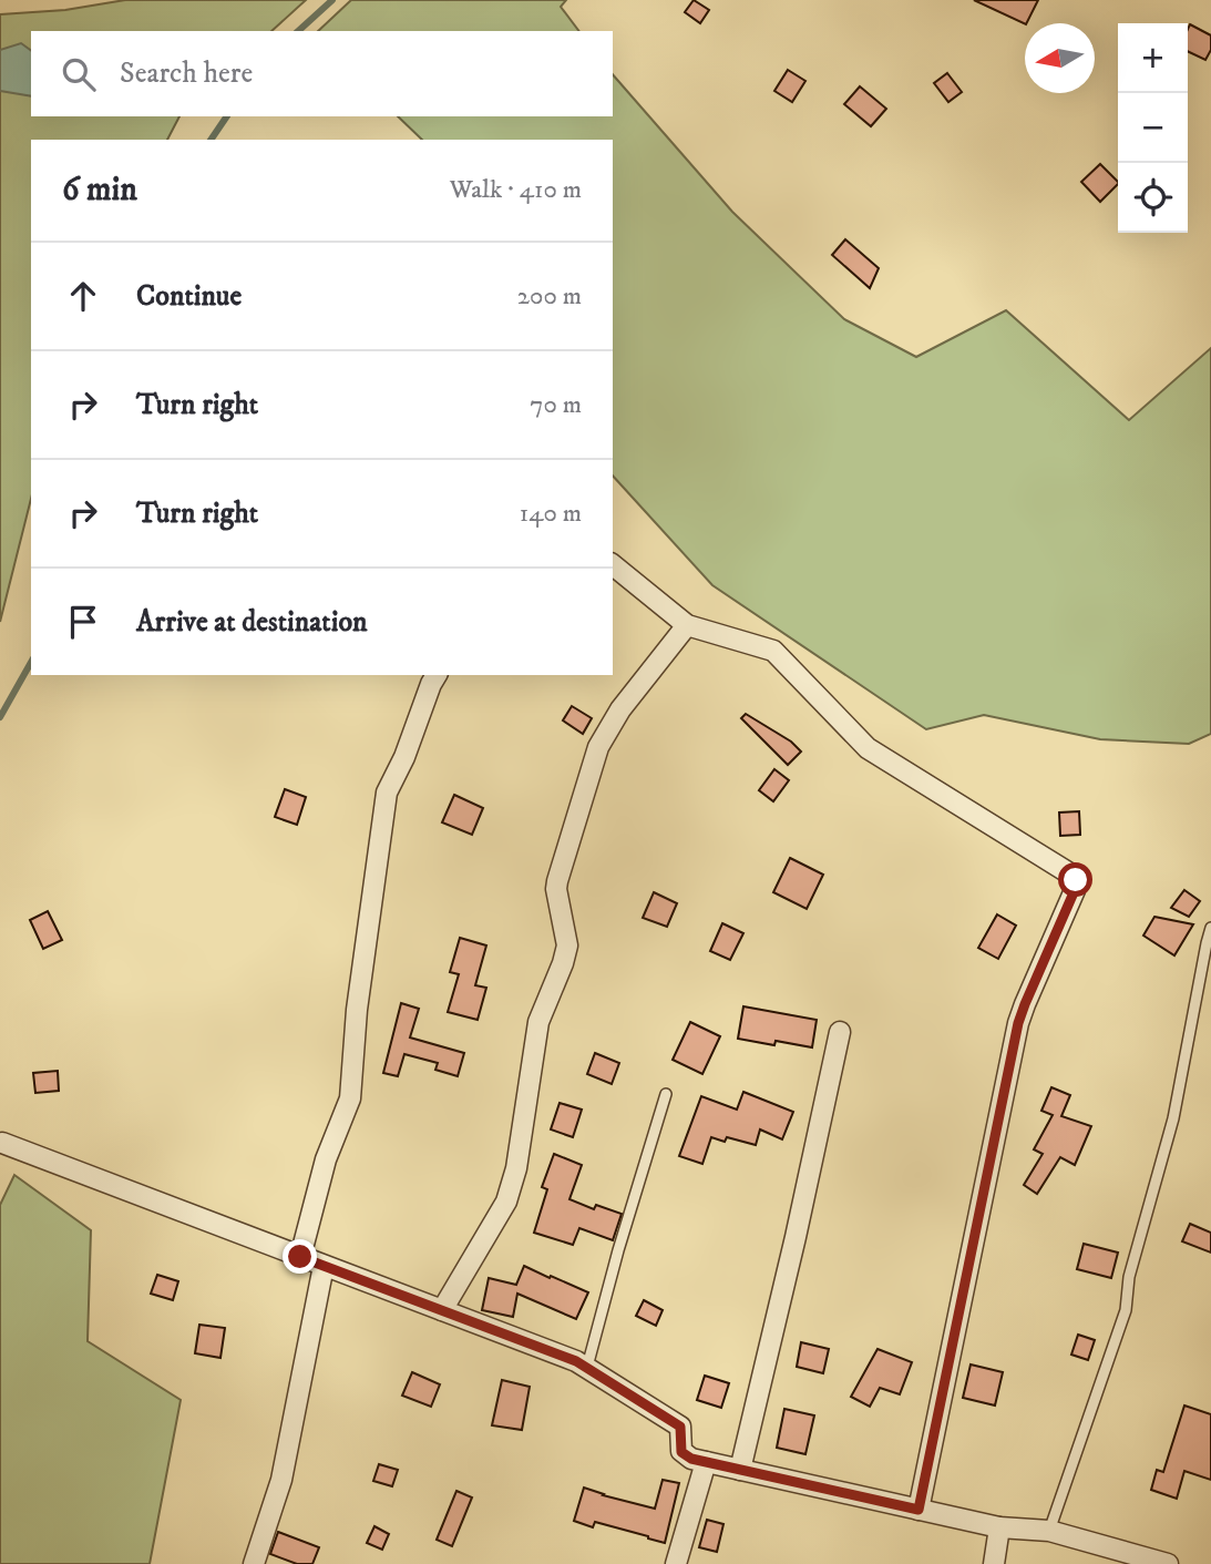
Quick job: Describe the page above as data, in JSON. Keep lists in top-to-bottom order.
{
  "north": "left",
  "page": {
    "map_buttons": ["+", "−"],
    "search": "Search here",
    "heading": ["6 min", "Walk · 410 m"],
    "list": [
      ["Continue", "200 m"],
      ["Turn right", "70 m"],
      ["Turn right", "140 m"],
      "Arrive at destination"
    ]
  }
}
